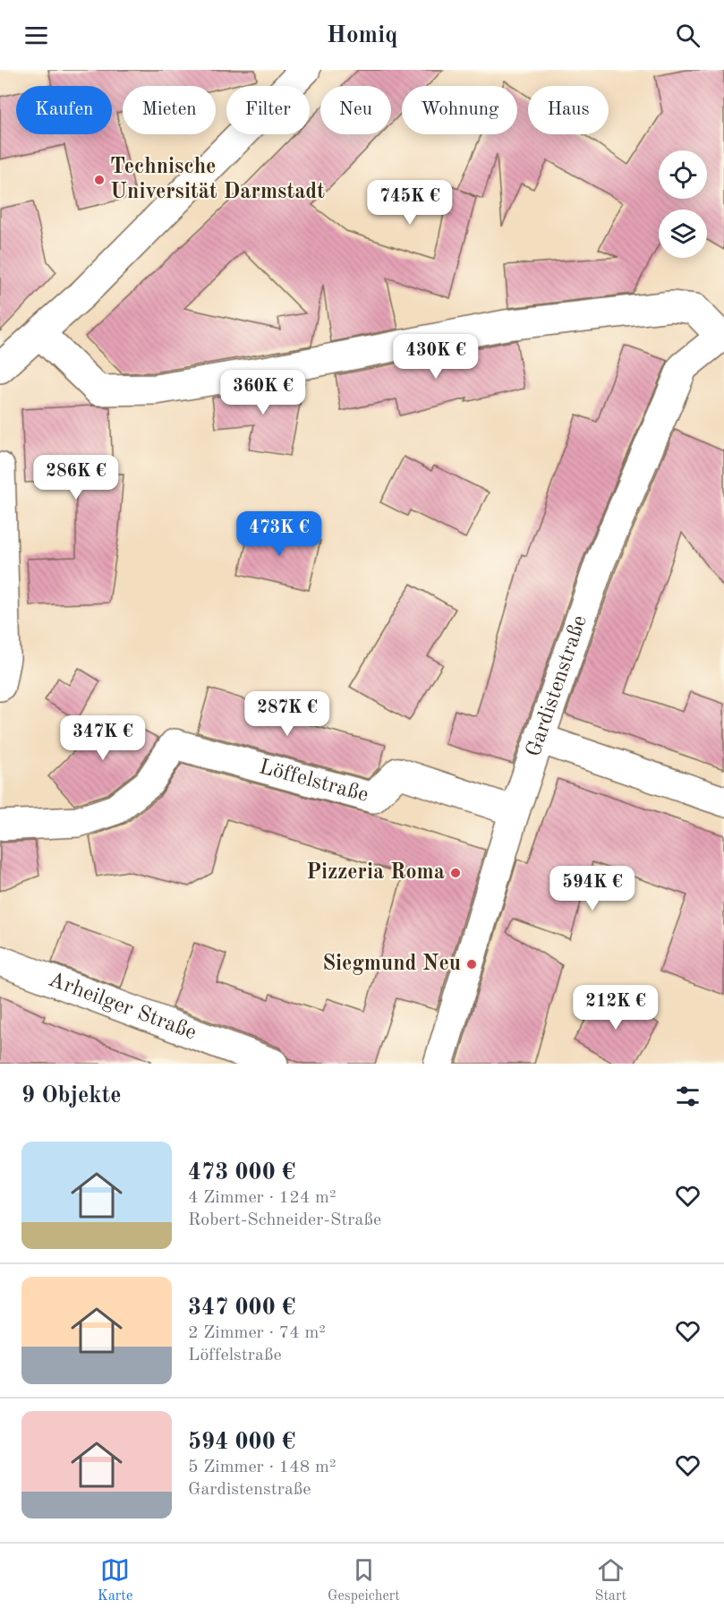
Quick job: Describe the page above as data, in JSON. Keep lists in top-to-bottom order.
{
  "streets": {
    "street": ["Gardistenstraße", "Löffelstraße", "Arheilger Straße"]
  },
  "crossings": [
    ["Gardistenstraße", "Löffelstraße"]
  ],
  "places": ["Technische Universität Darmstadt", "Pizzeria Roma", "Siegmund Neu"],
  "page": {
    "header": "Homiq",
    "chip": [
      "Kaufen",
      "Mieten",
      "Filter",
      "Neu",
      "Wohnung",
      "Haus"
    ],
    "price": [
      "745K €",
      "430K €",
      "360K €",
      "286K €",
      "473K €",
      "287K €",
      "347K €",
      "594K €",
      "212K €"
    ],
    "heading": "9 Objekte",
    "list": [
      {
        "name": "473 000 €",
        "note": "4 Zimmer · 124 m² · Robert-Schneider-Straße"
      },
      {
        "name": "347 000 €",
        "note": "2 Zimmer · 74 m² · Löffelstraße"
      },
      {
        "name": "594 000 €",
        "note": "5 Zimmer · 148 m² · Gardistenstraße"
      }
    ],
    "tabs": ["Karte", "Gespeichert", "Start"]
  }
}
